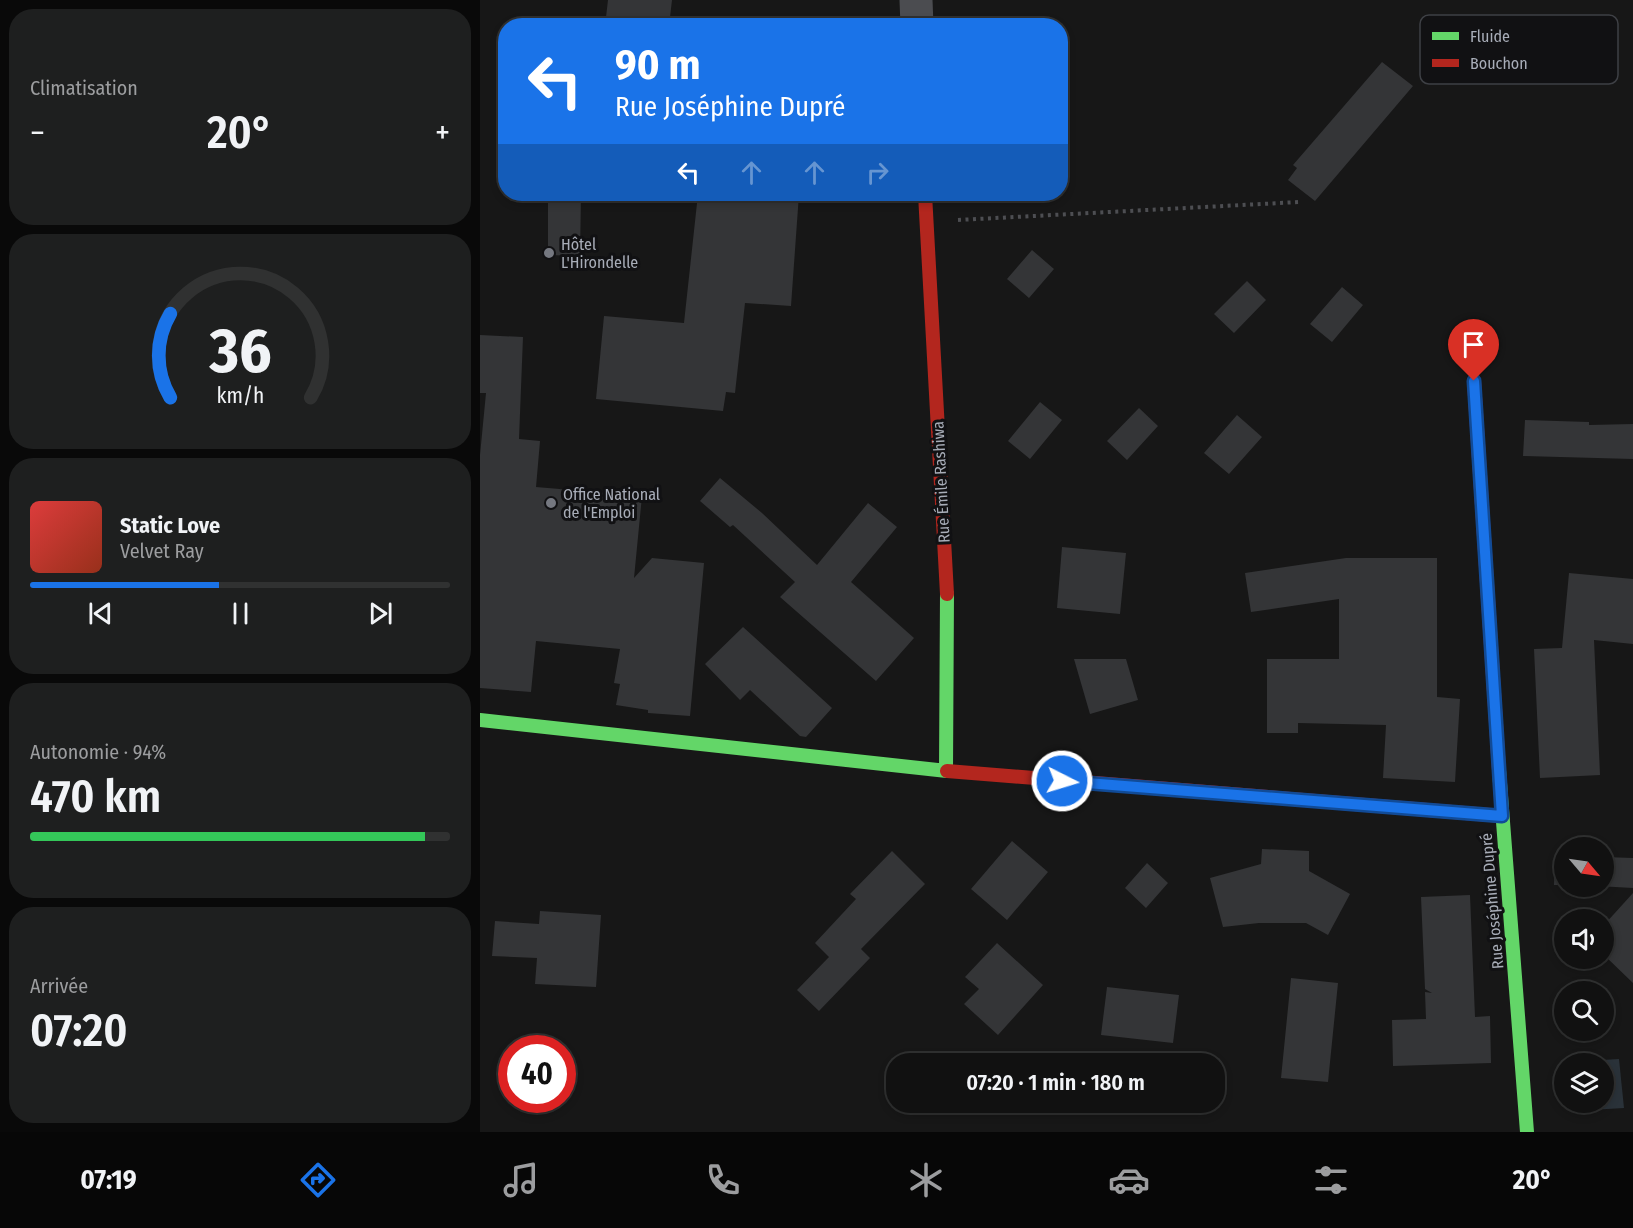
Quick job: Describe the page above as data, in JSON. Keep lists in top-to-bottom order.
{
  "streets": {
    "street": ["Rue Émile Rashiwa", "Rue Joséphine Dupré"]
  },
  "places": ["Hôtel L'Hirondelle", "Office National de l'Emploi"],
  "legend": ["Fluide", "Bouchon"],
  "north": "bottom right",
  "page": {
    "tile": [
      "Climatisation",
      ["Autonomie · 94%", "470 km"],
      ["Arrivée", "07:20"]
    ],
    "turn": ["90 m", "Rue Joséphine Dupré"],
    "heat": ["−", "20°", "+"],
    "song": ["Static Love", "Velvet Ray"],
    "limit": "40",
    "trip": "07:20 · 1 min · 180 m",
    "tabs": ["07:19", "20°"],
    "gauge": ["36", "km/h"]
  }
}
